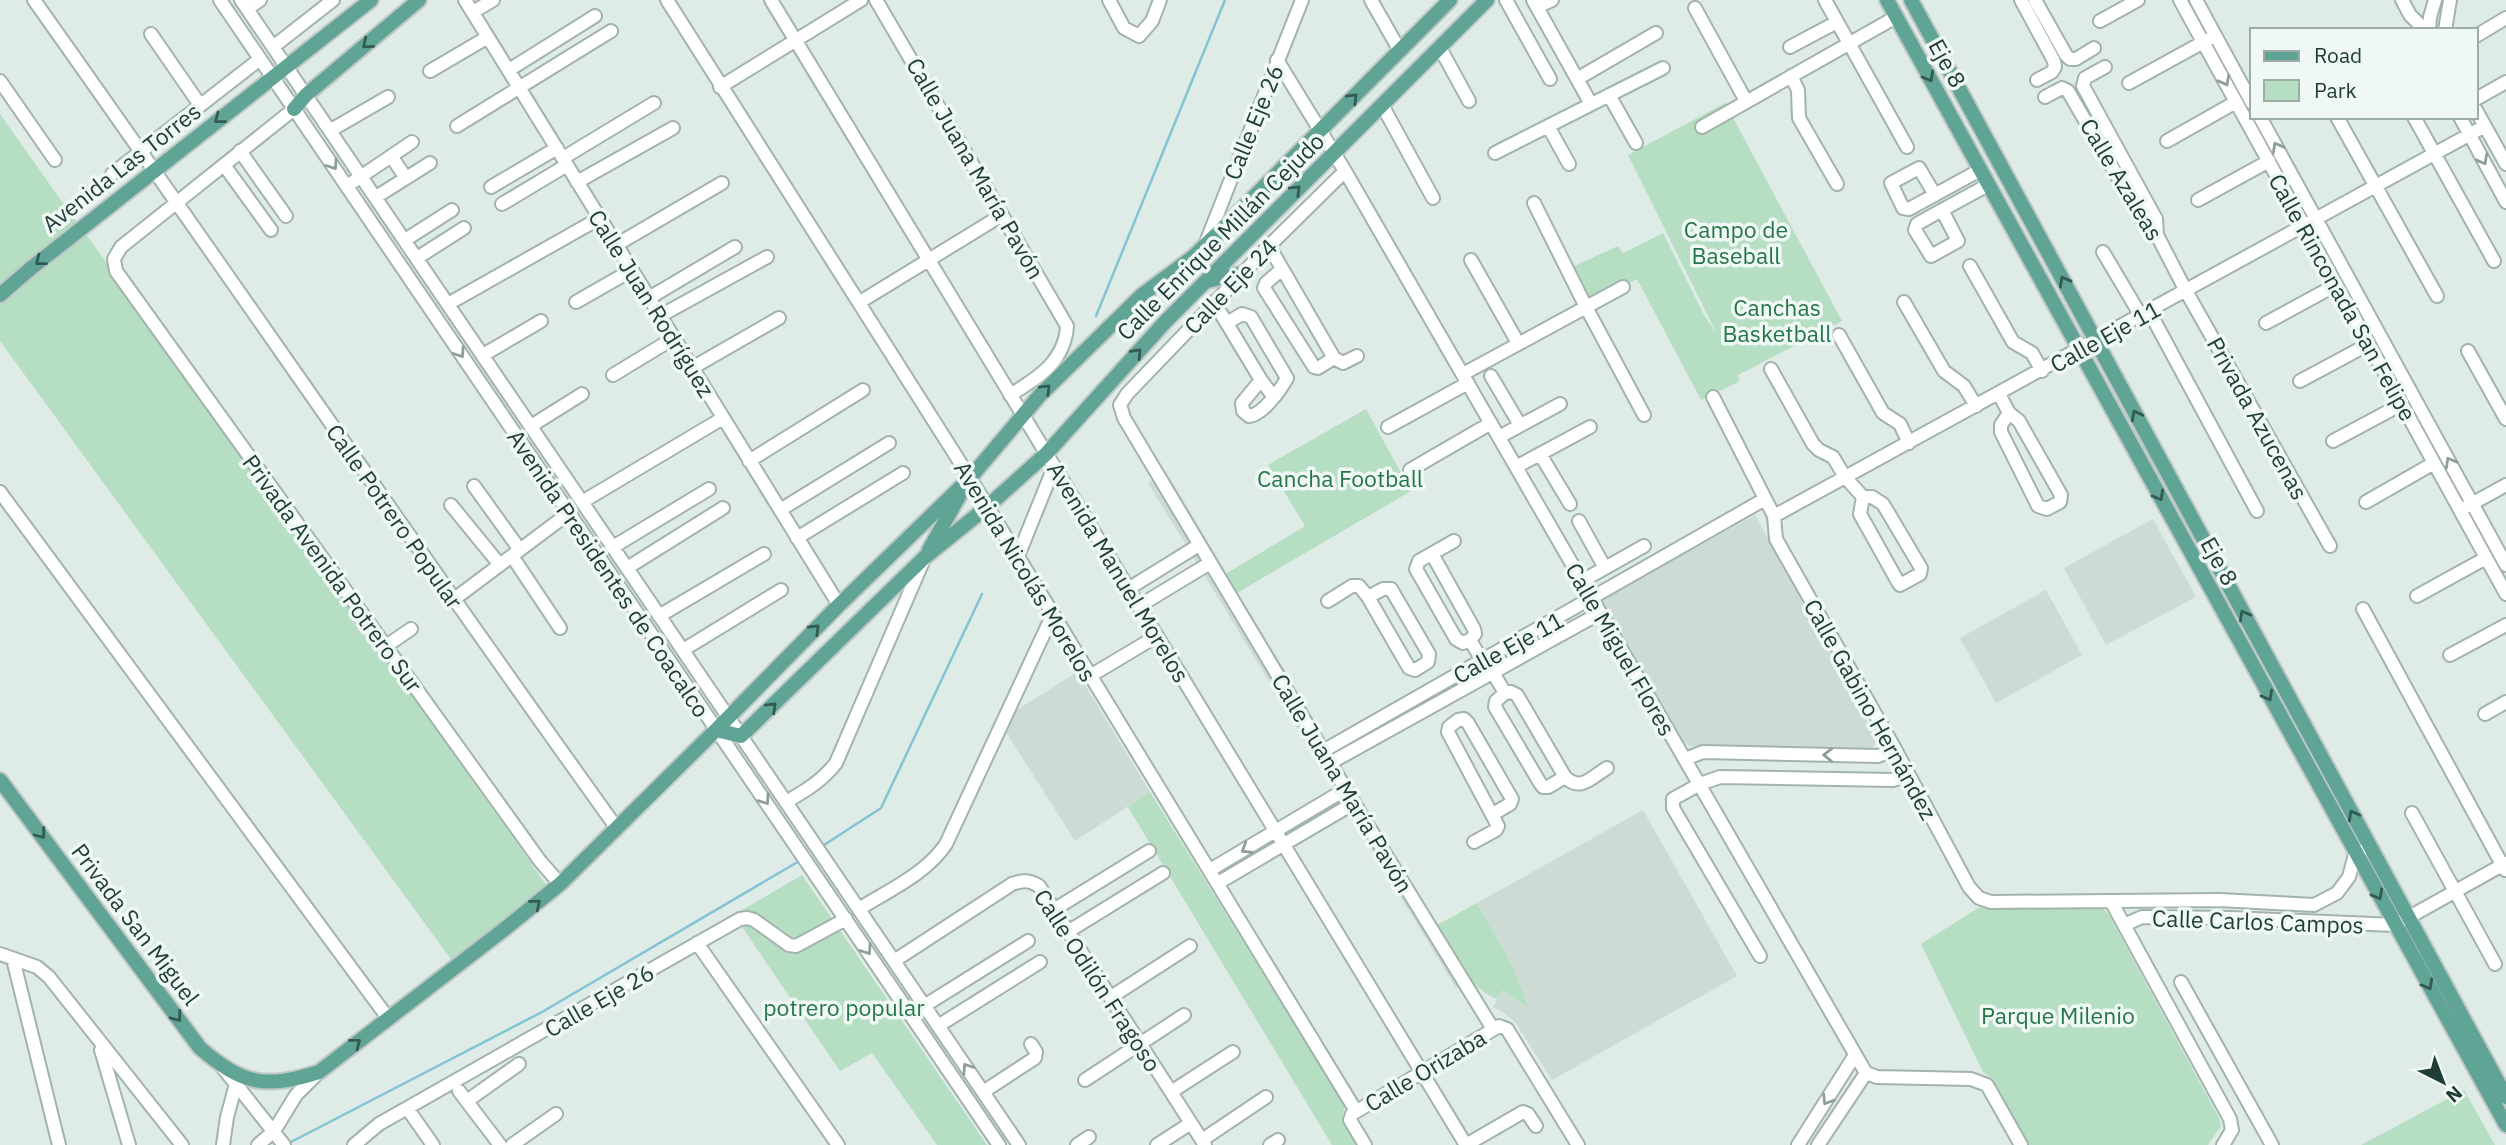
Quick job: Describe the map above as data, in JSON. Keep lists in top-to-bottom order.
{
  "streets": {
    "main road": [
      "Eje 8",
      "Avenida Las Torres",
      "Calle Enrique Millán Cejudo",
      "Privada San Miguel"
    ],
    "street": [
      "Calle Eje 26",
      "Calle Juana María Pavón",
      "Calle Azaleas",
      "Calle Eje 24",
      "Calle Rinconada San Felipe",
      "Calle Juan Rodríguez",
      "Calle Eje 11",
      "Privada Azucenas",
      "Calle Potrero Popular",
      "Avenida Nicolás Morelos",
      "Avenida Manuel Morelos",
      "Privada Avenida Potrero Sur",
      "Avenida Presidentes de Coacalco",
      "Calle Miguel Flores",
      "Calle Gabino Hernández",
      "Calle Carlos Campos",
      "Calle Odilón Fragoso",
      "Calle Orizaba"
    ]
  },
  "crossings": [
    ["Eje 8", "Calle Eje 11"],
    ["Eje 8", "Calle Carlos Campos"],
    ["Calle Eje 26", "Calle Enrique Millán Cejudo"],
    ["Calle Eje 26", "Avenida Presidentes de Coacalco"],
    ["Calle Eje 26", "Calle Miguel Flores"],
    ["Avenida Las Torres", "Calle Potrero Popular"],
    ["Avenida Las Torres", "Avenida Presidentes de Coacalco"],
    ["Calle Juana María Pavón", "Calle Eje 24"],
    ["Calle Juana María Pavón", "Calle Eje 11"],
    ["Calle Juana María Pavón", "Avenida Manuel Morelos"],
    ["Calle Juana María Pavón", "Calle Orizaba"],
    ["Calle Azaleas", "Calle Eje 11"],
    ["Calle Azaleas", "Privada Azucenas"],
    ["Calle Enrique Millán Cejudo", "Avenida Nicolás Morelos"],
    ["Calle Enrique Millán Cejudo", "Avenida Manuel Morelos"],
    ["Calle Enrique Millán Cejudo", "Calle Miguel Flores"],
    ["Calle Eje 24", "Calle Miguel Flores"],
    ["Calle Rinconada San Felipe", "Calle Eje 11"],
    ["Calle Eje 11", "Privada Azucenas"],
    ["Calle Eje 11", "Calle Miguel Flores"],
    ["Calle Eje 11", "Calle Gabino Hernández"],
    ["Calle Potrero Popular", "Privada Avenida Potrero Sur"],
    ["Avenida Nicolás Morelos", "Calle Orizaba"],
    ["Avenida Manuel Morelos", "Calle Orizaba"],
    ["Avenida Presidentes de Coacalco", "Calle Odilón Fragoso"],
    ["Calle Gabino Hernández", "Calle Carlos Campos"]
  ],
  "one_way": ["Avenida Las Torres", "Privada San Miguel"],
  "parks": [
    "Campo de Baseball",
    "Canchas Basketball",
    "Cancha Football",
    "potrero popular",
    "Parque Milenio"
  ],
  "legend": ["Road", "Park"],
  "north": "bottom right"
}
